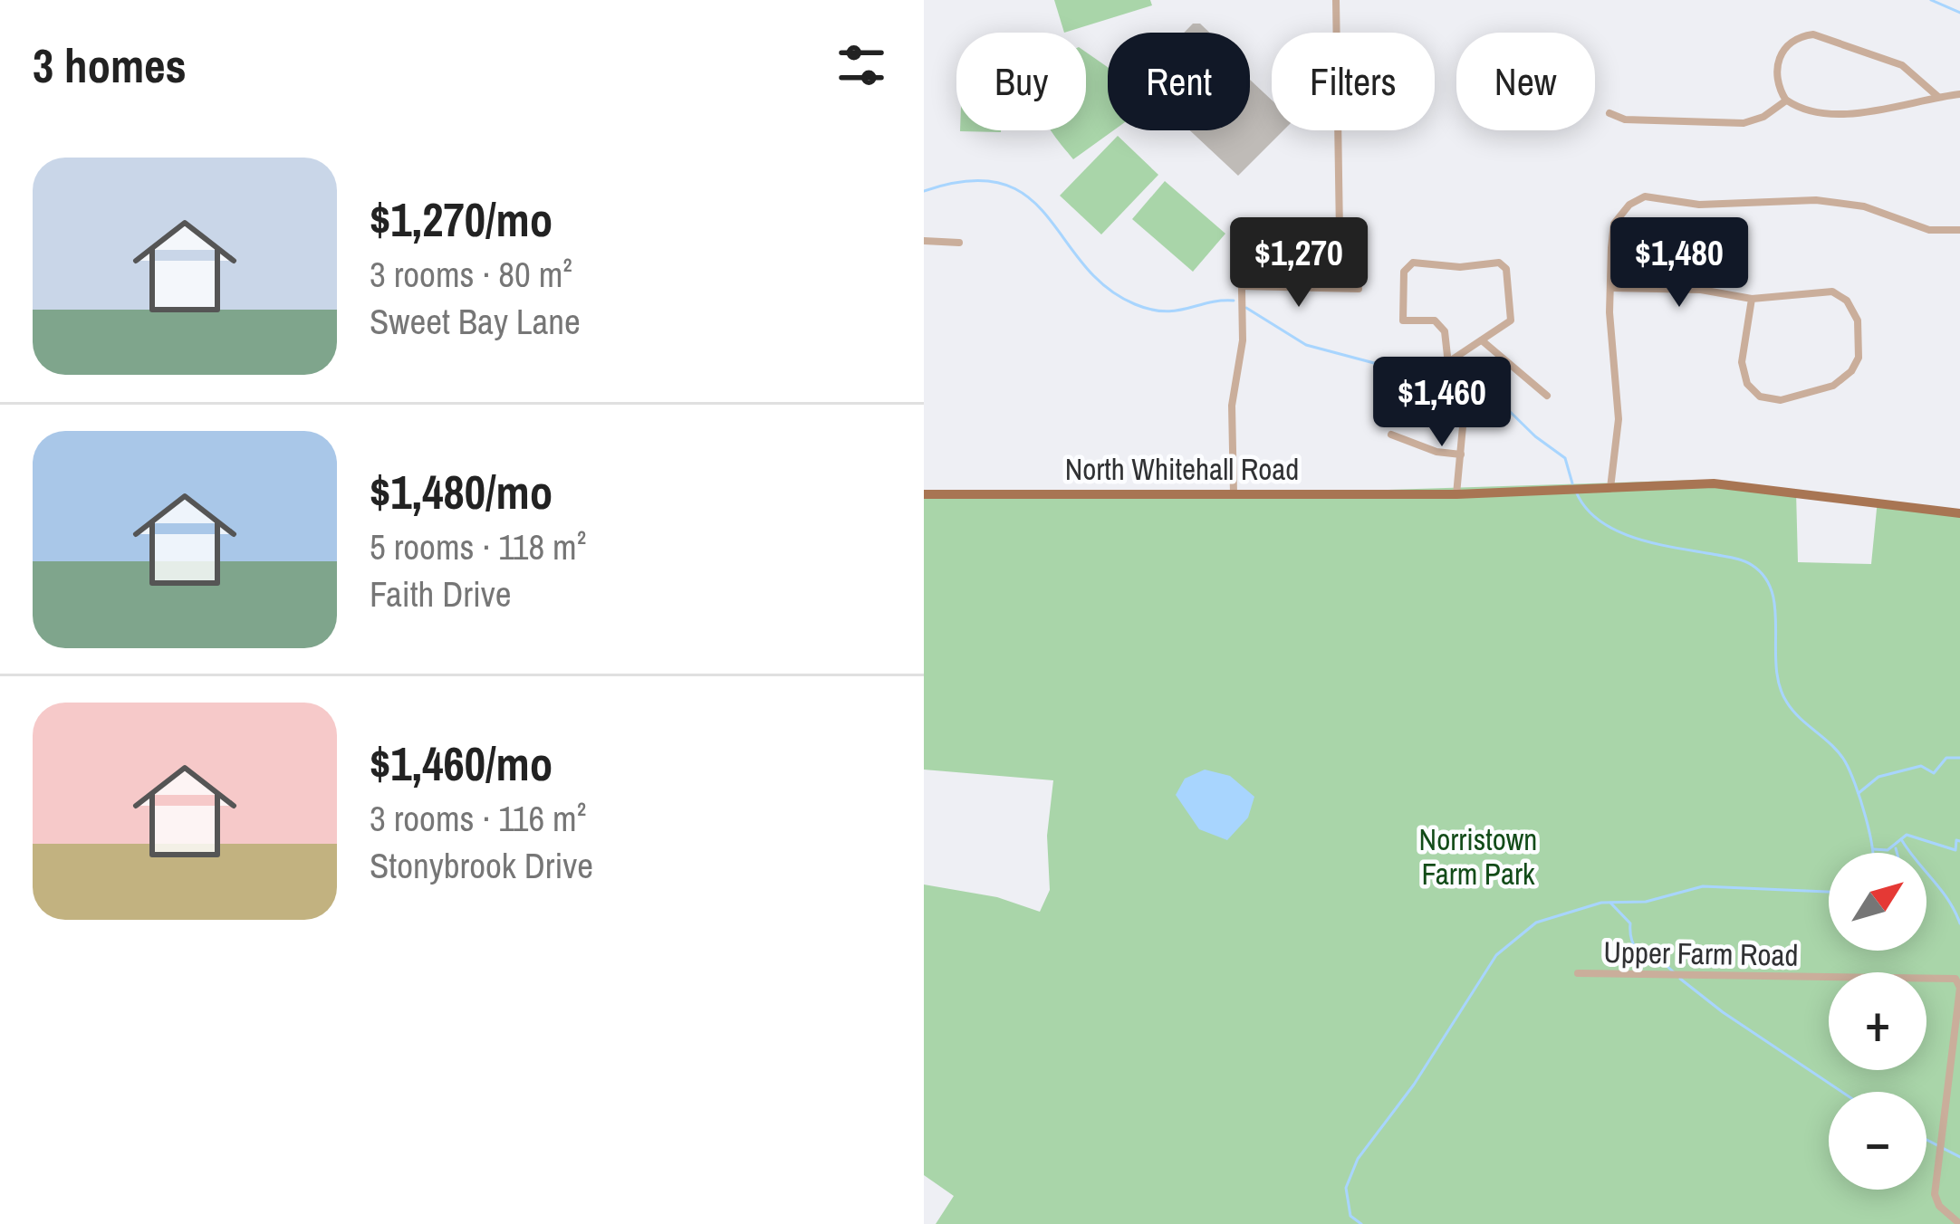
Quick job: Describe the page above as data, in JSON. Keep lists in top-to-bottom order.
{
  "streets": {
    "main road": ["North Whitehall Road"],
    "street": ["Upper Farm Road"]
  },
  "parks": ["Norristown Farm Park"],
  "north": "top right",
  "page": {
    "heading": "3 homes",
    "chip": [
      "Buy",
      "Rent",
      "Filters",
      "New"
    ],
    "list": [
      {
        "name": "$1,270/mo",
        "note": "3 rooms · 80 m² · Sweet Bay Lane"
      },
      {
        "name": "$1,480/mo",
        "note": "5 rooms · 118 m² · Faith Drive"
      },
      {
        "name": "$1,460/mo",
        "note": "3 rooms · 116 m² · Stonybrook Drive"
      }
    ],
    "price": ["$1,270", "$1,480", "$1,460"],
    "map_buttons": ["+", "−"]
  }
}
